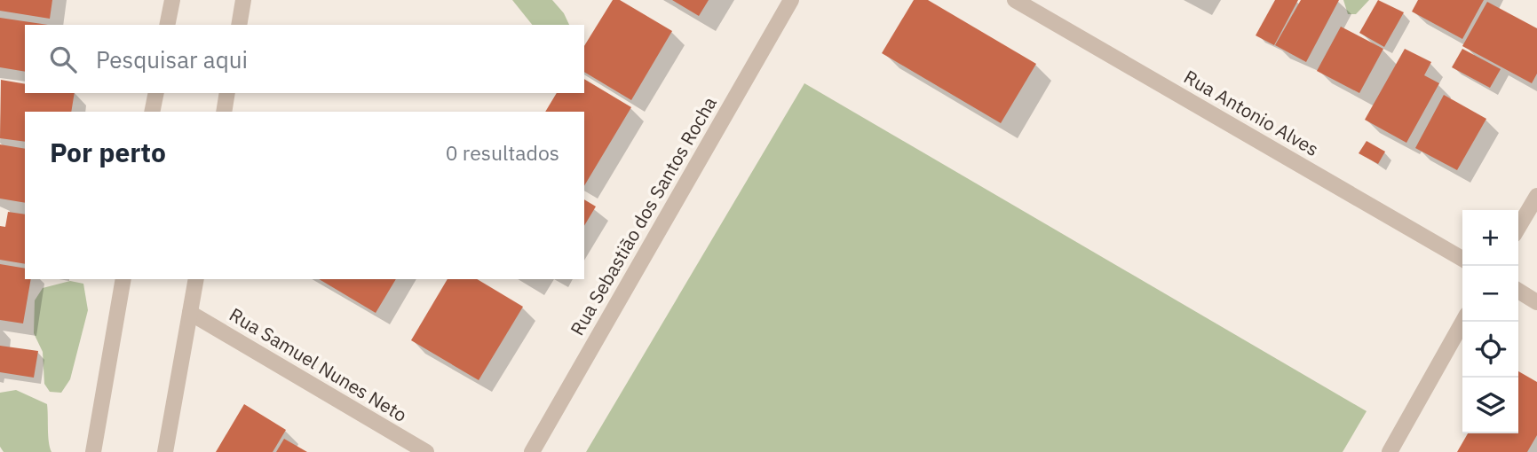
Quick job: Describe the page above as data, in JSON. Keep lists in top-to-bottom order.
{
  "streets": {
    "street": ["Rua Antonio Alves", "Rua Sebastião dos Santos Rocha", "Rua Samuel Nunes Neto"]
  },
  "page": {
    "search": "Pesquisar aqui",
    "heading": ["Por perto", "0 resultados"],
    "map_buttons": ["+", "−"]
  }
}
